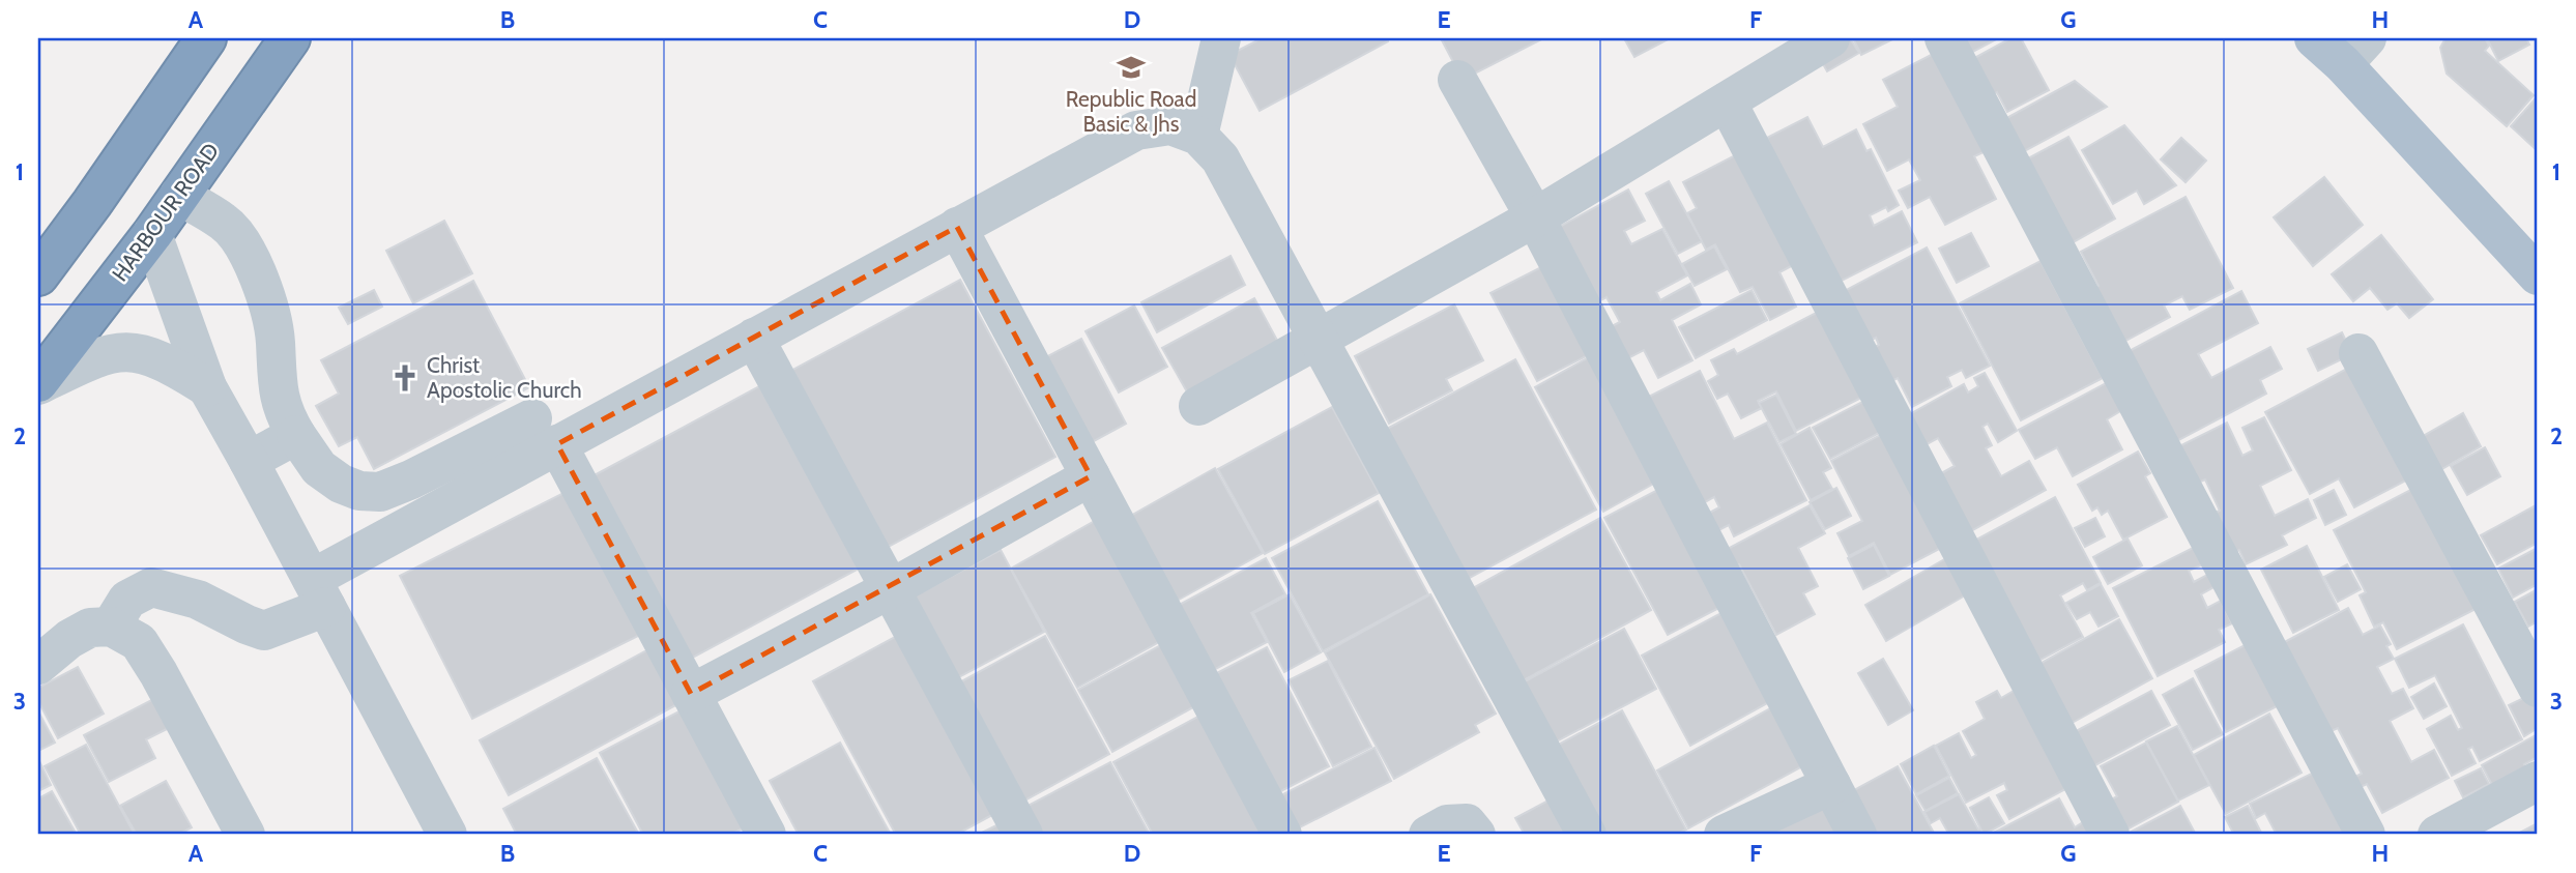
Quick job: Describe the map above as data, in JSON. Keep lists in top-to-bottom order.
{
  "streets": {
    "highway": ["HARBOUR ROAD"]
  },
  "places": {
    "school or university": ["Republic Road Basic & Jhs"],
    "church": ["Christ Apostolic Church"]
  },
  "grid": {
    "columns": [
      "A",
      "B",
      "C",
      "D",
      "E",
      "F",
      "G",
      "H"
    ],
    "rows": ["1", "2", "3"]
  }
}
